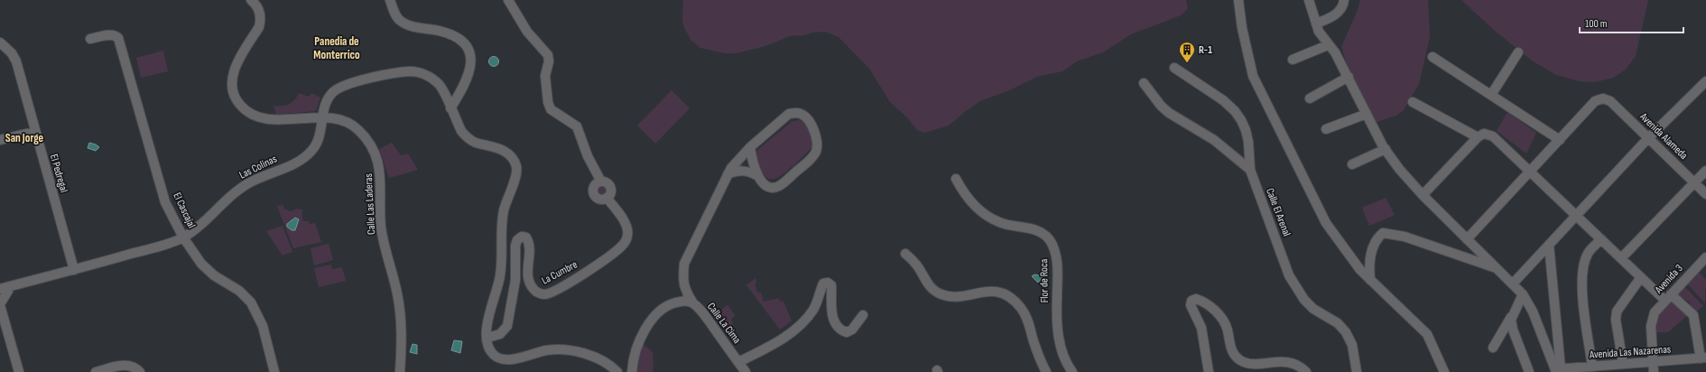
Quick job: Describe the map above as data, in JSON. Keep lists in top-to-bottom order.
{
  "streets": {
    "street": [
      "Avenida Alameda",
      "Las Colinas",
      "El Pedregal",
      "Calle Las Laderas",
      "El Cascajal",
      "Calle El Arenal",
      "La Cumbre",
      "Avenida 3",
      "Flor de Roca",
      "Calle La Cima",
      "Avenida Las Nazarenas"
    ]
  },
  "crossings": [
    ["Las Colinas", "El Pedregal"],
    ["Las Colinas", "Calle Las Laderas"],
    ["Las Colinas", "El Cascajal"],
    ["Las Colinas", "La Cumbre"],
    ["Avenida 3", "Avenida Las Nazarenas"]
  ],
  "districts": ["Panedia de Monterrico", "San Jorge"],
  "places": {
    "building": ["R-1"]
  },
  "scale_bar": "100 m"
}
